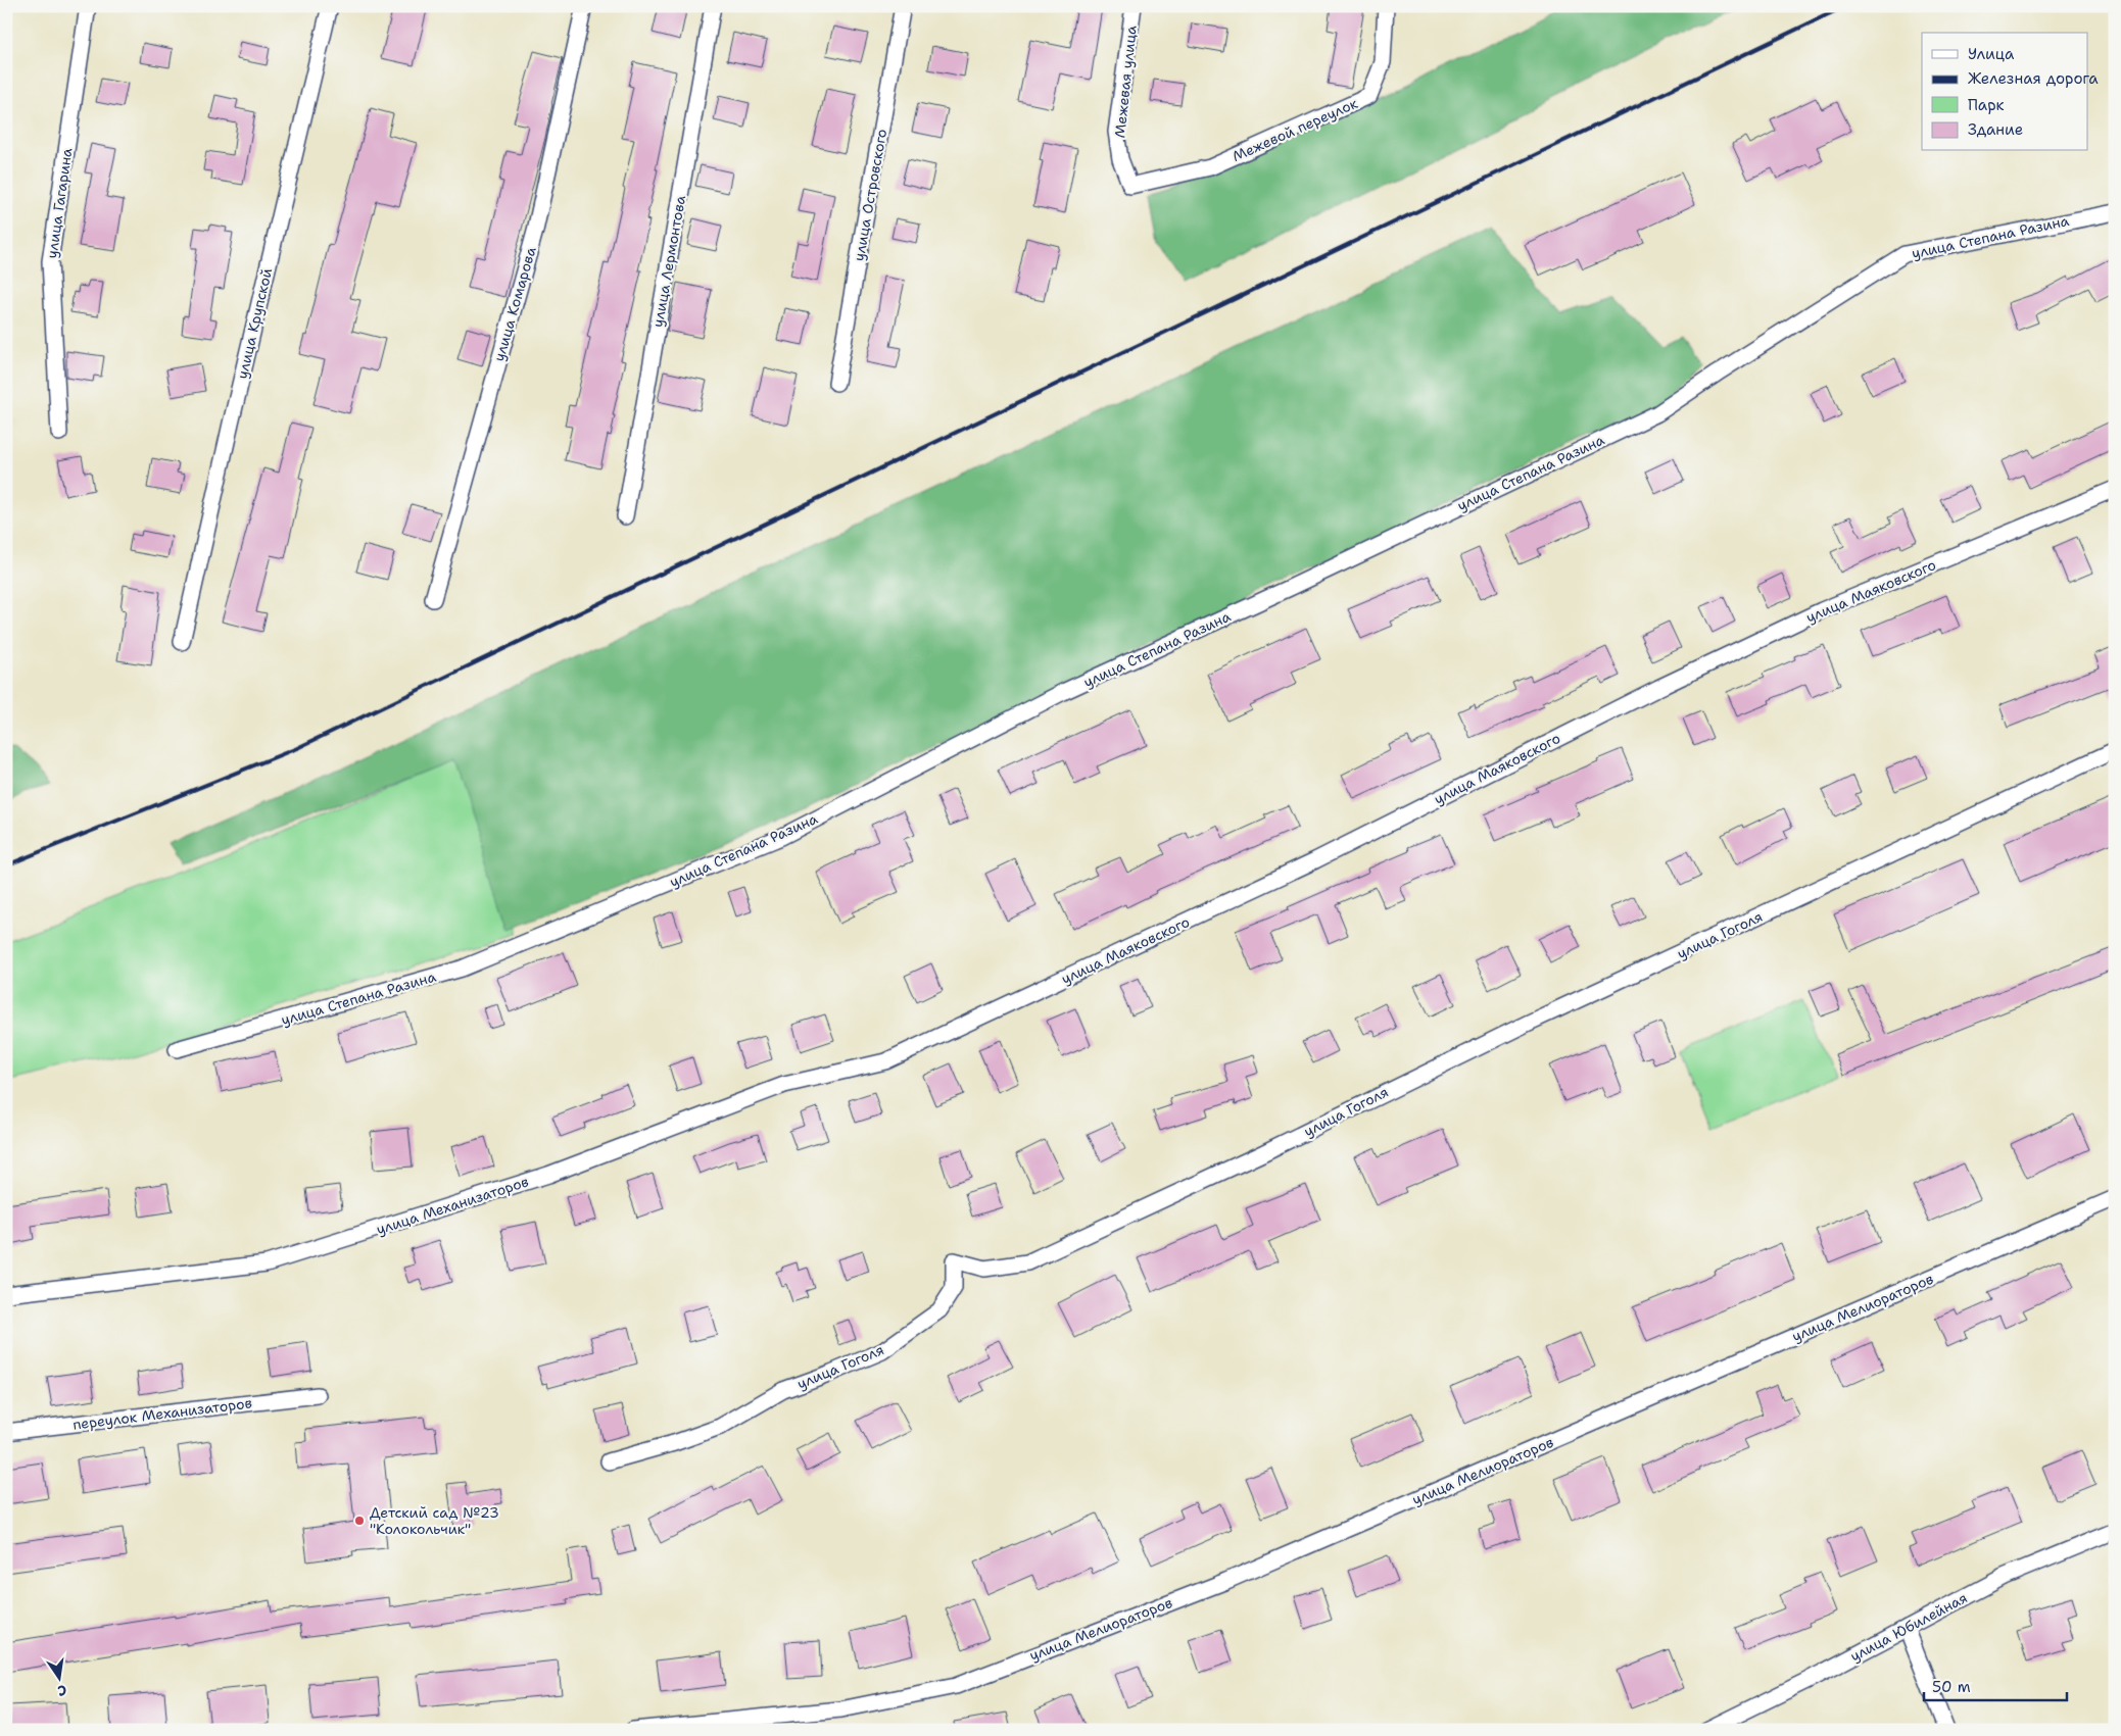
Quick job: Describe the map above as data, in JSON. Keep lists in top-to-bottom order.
{
  "streets": {
    "street": [
      "Межевая улица",
      "Межевой переулок",
      "улица Островского",
      "улица Гагарина",
      "улица Степана Разина",
      "улица Лермонтова",
      "улица Комарова",
      "улица Крупской",
      "улица Маяковского",
      "улица Гоголя",
      "улица Механизаторов",
      "улица Мелиораторов",
      "переулок Механизаторов",
      "улица Юбилейная"
    ]
  },
  "crossings": [
    ["Межевая улица", "Межевой переулок"],
    ["улица Маяковского", "улица Механизаторов"]
  ],
  "places": ["Детский сад №23 \"Колокольчик\""],
  "legend": [
    "Улица",
    "Железная дорога",
    "Парк",
    "Здание"
  ],
  "scale_bar": "50 m",
  "north": "bottom"
}
